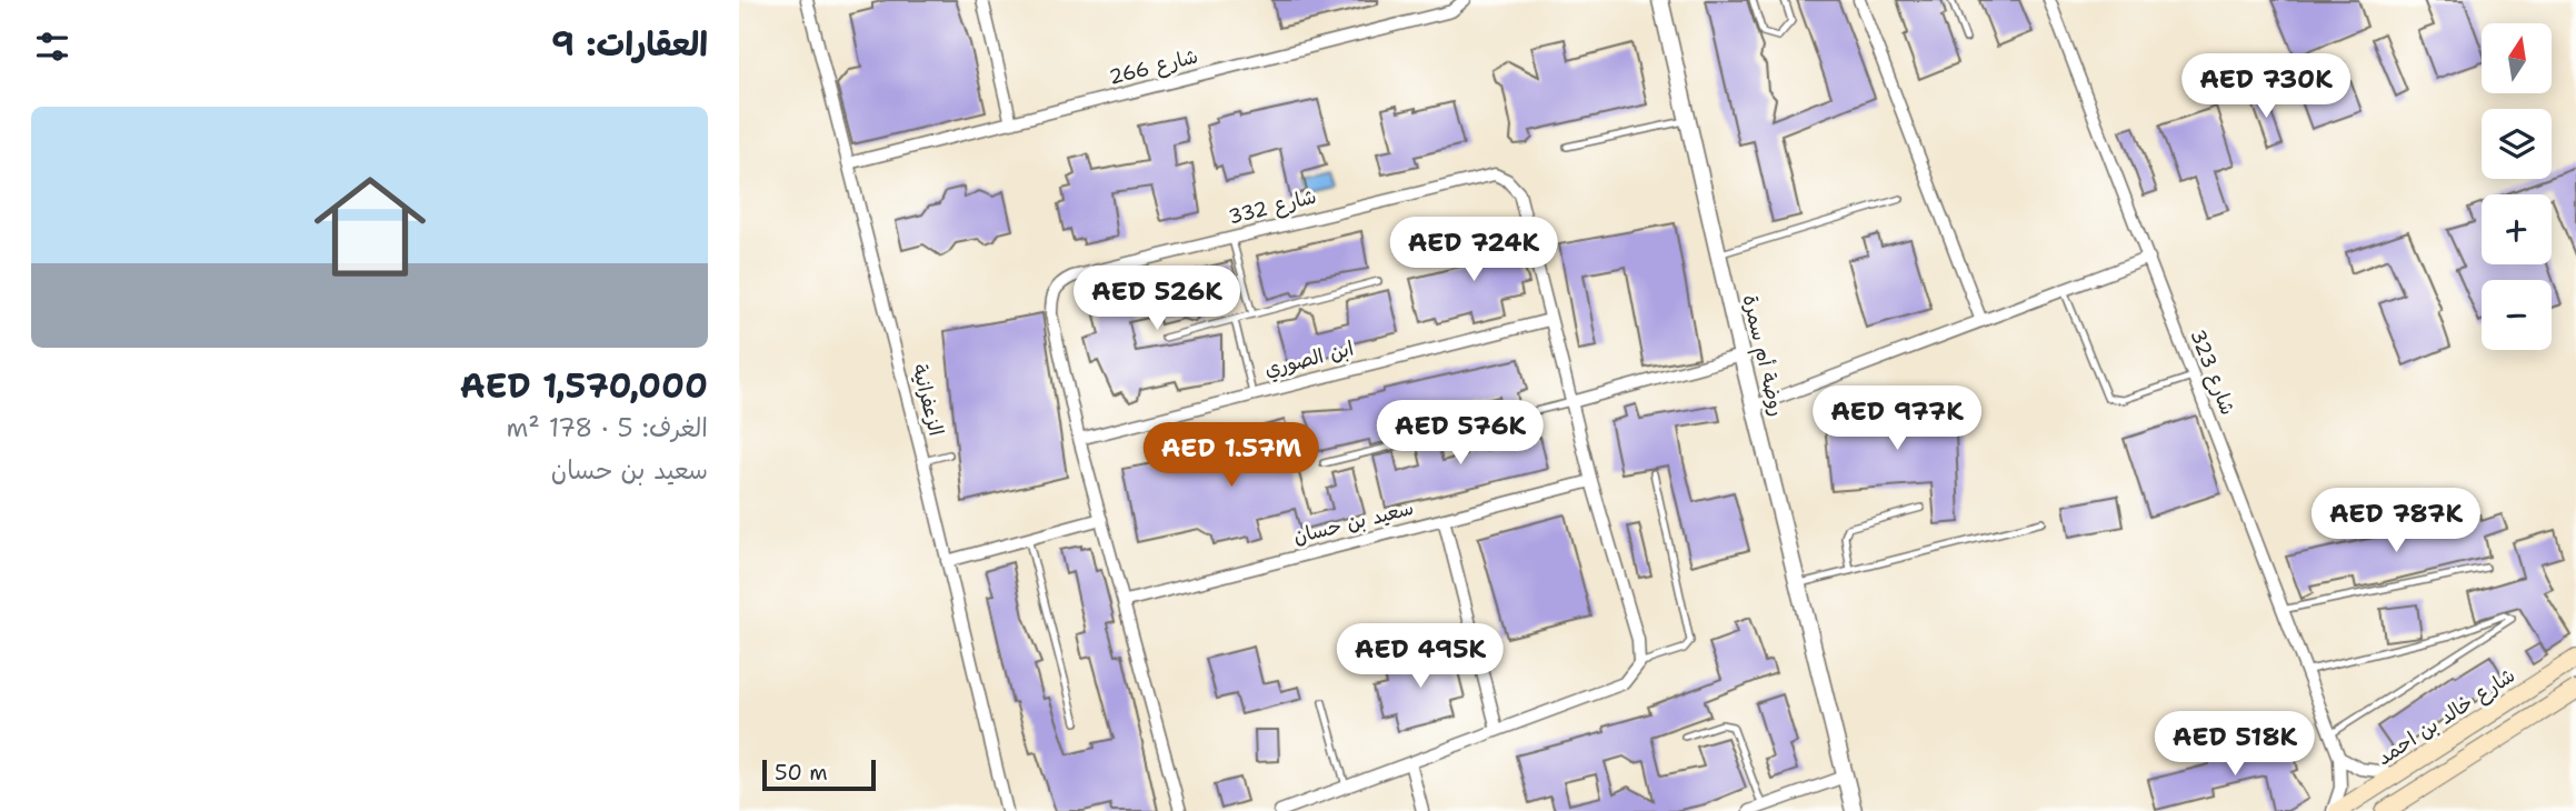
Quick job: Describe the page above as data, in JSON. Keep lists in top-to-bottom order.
{
  "streets": {
    "main road": ["شارع خالد بن احمد"],
    "street": [
      "شارع 266",
      "شارع 332",
      "روضة أم سمرة",
      "ابن الصوري",
      "شارع 323",
      "الزعفرانية",
      "سعيد بن حسان"
    ]
  },
  "crossings": [
    ["شارع 266", "الزعفرانية"],
    ["شارع 332", "ابن الصوري"],
    ["شارع 332", "سعيد بن حسان"],
    ["شارع 323", "شارع خالد بن احمد"]
  ],
  "scale_bar": "50 m",
  "north": "top",
  "page": {
    "heading": "العقارات: 9",
    "map_buttons": ["+", "−"],
    "price": [
      "AED 730K",
      "AED 724K",
      "AED 526K",
      "AED 977K",
      "AED 576K",
      "AED 1.57M",
      "AED 787K",
      "AED 495K",
      "AED 518K"
    ],
    "list": [
      {
        "name": "AED 1,570,000",
        "note": "الغرف: 5 · 178 m² · سعيد بن حسان"
      }
    ],
    "scale": "50 m"
  }
}
